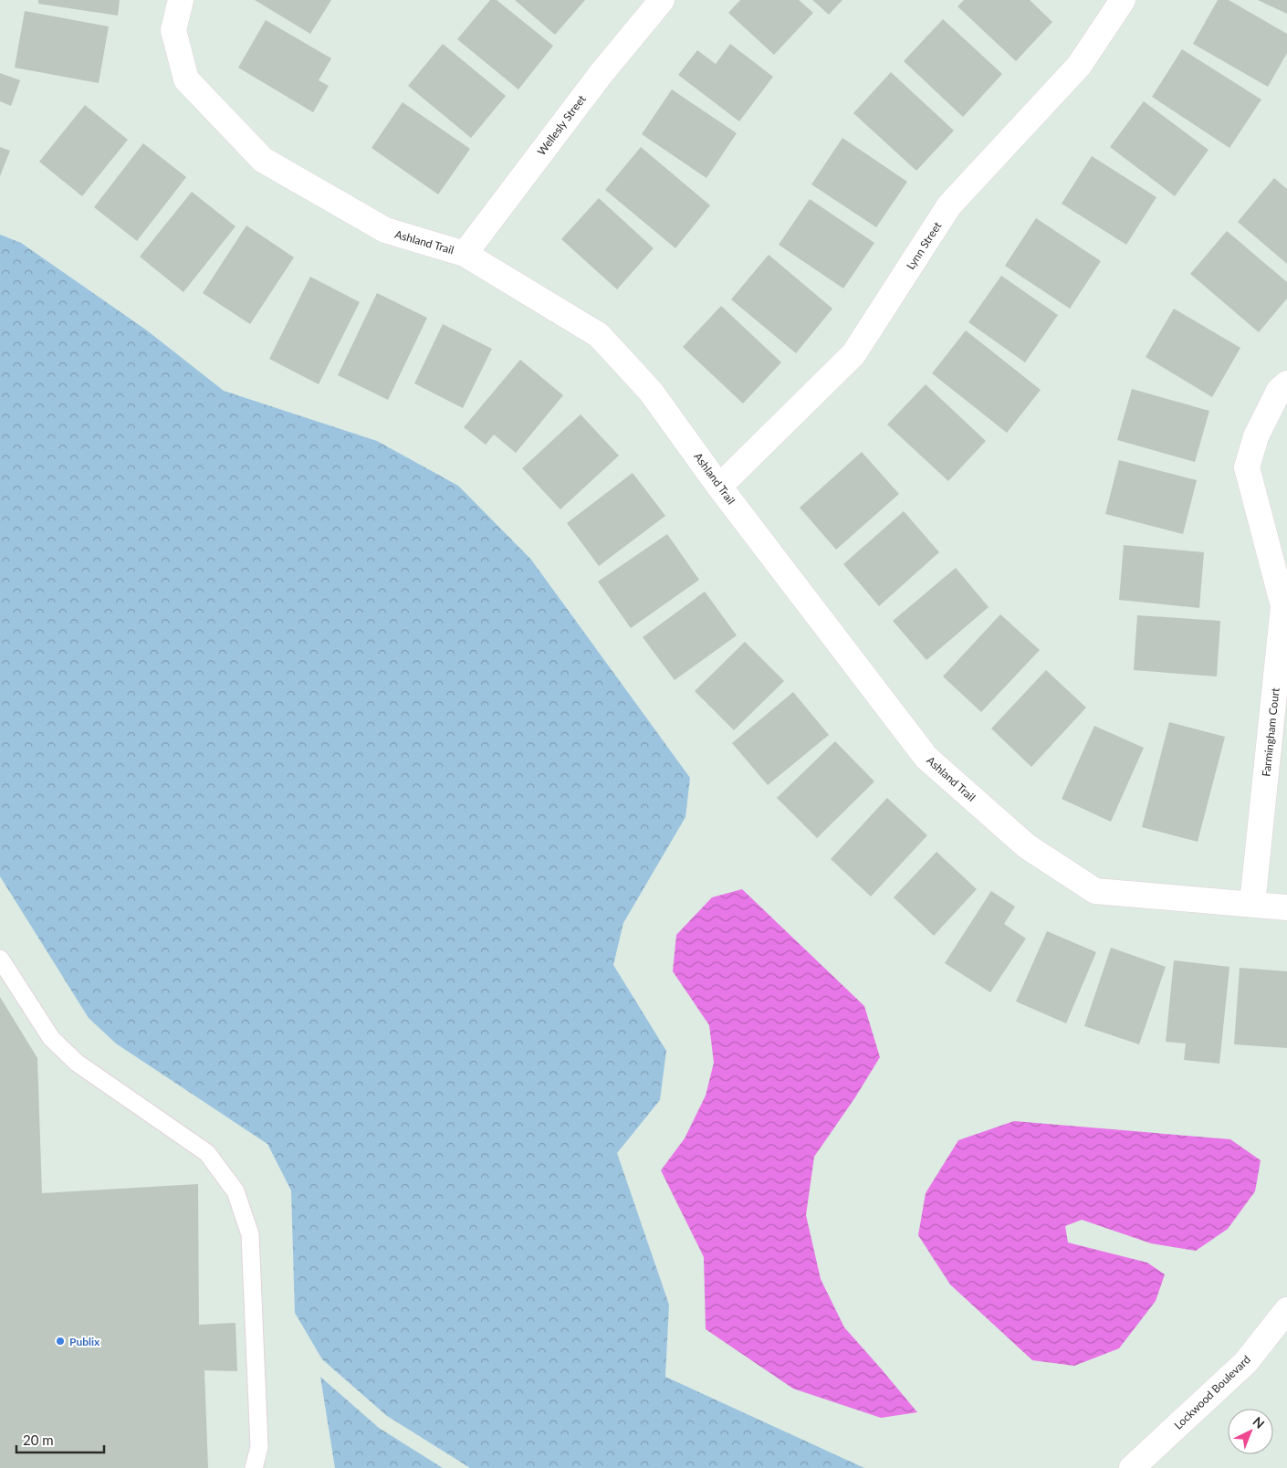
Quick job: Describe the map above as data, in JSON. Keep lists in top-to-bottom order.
{
  "streets": {
    "street": [
      "Wellesly Street",
      "Ashland Trail",
      "Lynn Street",
      "Farmingham Court",
      "Lockwood Boulevard"
    ]
  },
  "crossings": [
    ["Wellesly Street", "Ashland Trail"],
    ["Ashland Trail", "Lynn Street"],
    ["Ashland Trail", "Farmingham Court"]
  ],
  "places": ["Publix"],
  "scale_bar": "20 m",
  "north": "top right"
}
